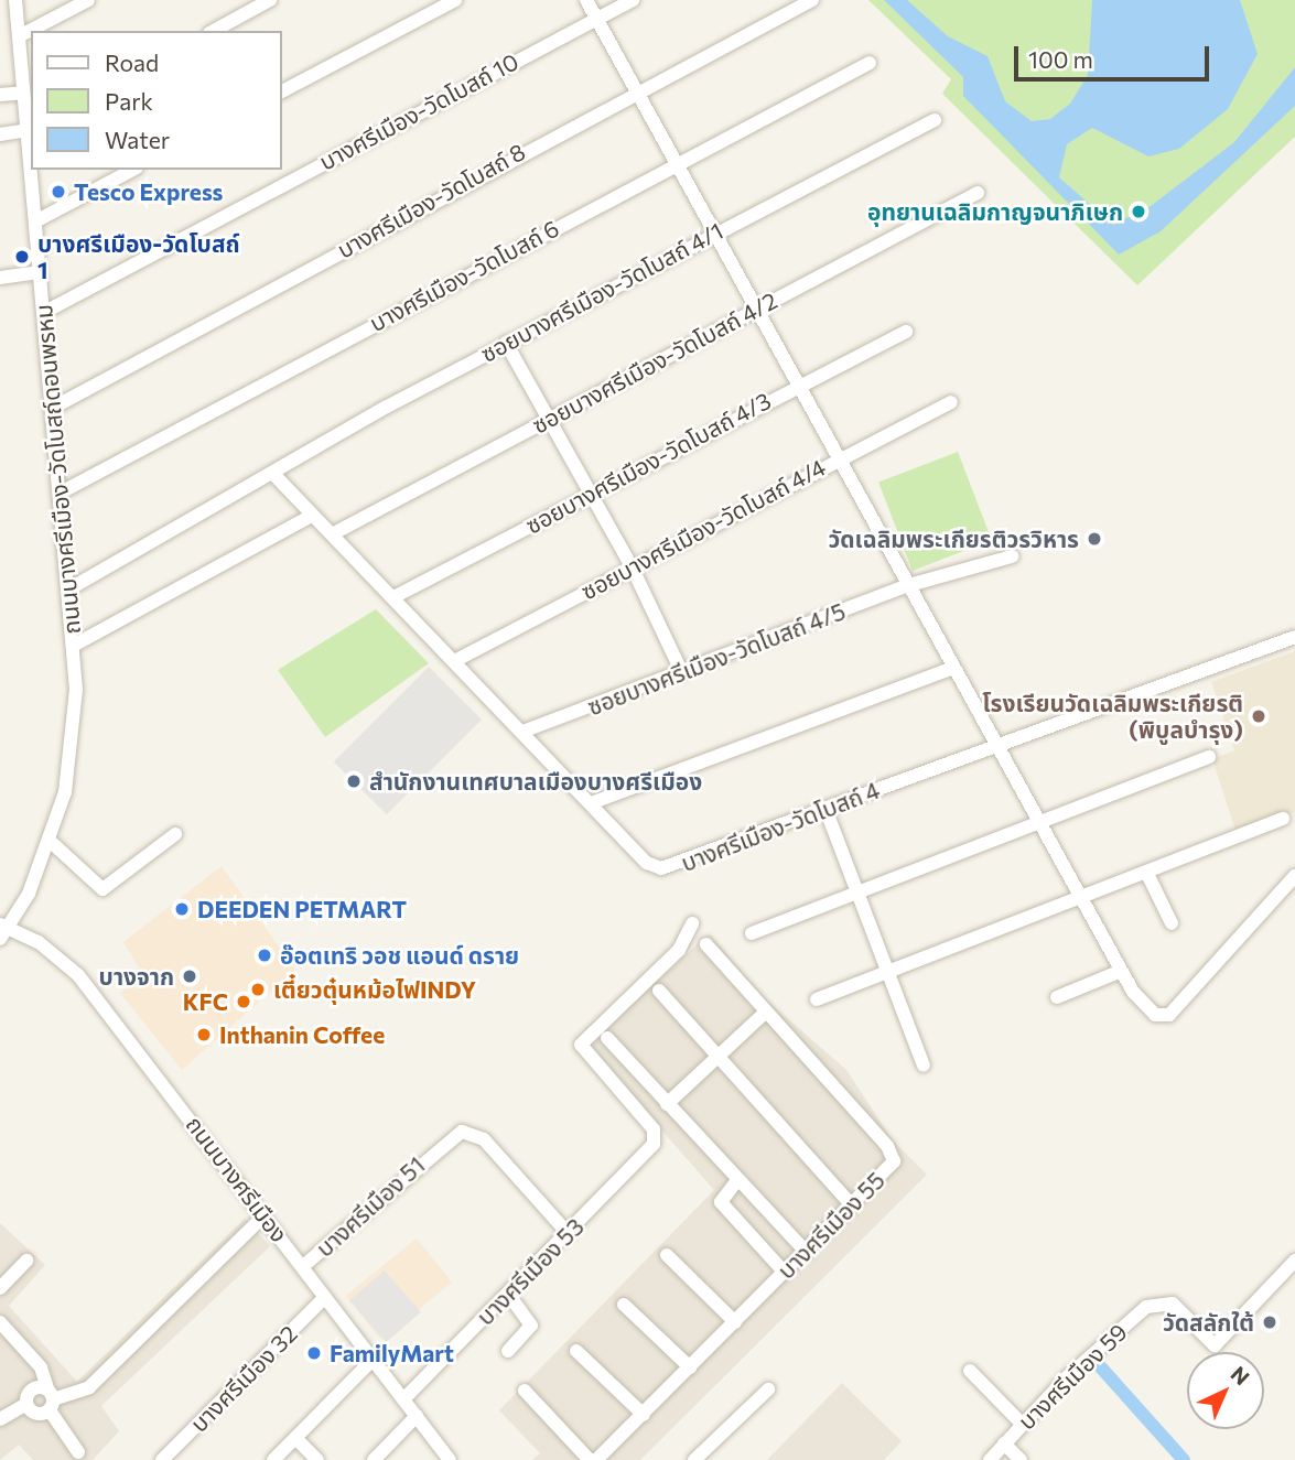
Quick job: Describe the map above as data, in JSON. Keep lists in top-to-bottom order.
{
  "streets": {
    "street": [
      "บางศรีเมือง-วัดโบสถ์ 10",
      "บางศรีเมือง-วัดโบสถ์ 8",
      "บางศรีเมือง-วัดโบสถ์ 6",
      "ซอยบางศรีเมือง-วัดโบสถ์ 4/1",
      "ซอยบางศรีเมือง-วัดโบสถ์ 4/2",
      "ซอยบางศรีเมือง-วัดโบสถ์ 4/3",
      "ถนนบางศรีเมือง-วัดโบสถ์ดอนพรหม",
      "ซอยบางศรีเมือง-วัดโบสถ์ 4/4",
      "ซอยบางศรีเมือง-วัดโบสถ์ 4/5",
      "บางศรีเมือง-วัดโบสถ์ 4",
      "ถนนบางศรีเมือง",
      "บางศรีเมือง 51",
      "บางศรีเมือง 55",
      "บางศรีเมือง 53",
      "บางศรีเมือง 59",
      "บางศรีเมือง 32"
    ]
  },
  "crossings": [
    ["บางศรีเมือง-วัดโบสถ์ 10", "ถนนบางศรีเมือง-วัดโบสถ์ดอนพรหม"],
    ["บางศรีเมือง-วัดโบสถ์ 8", "ถนนบางศรีเมือง-วัดโบสถ์ดอนพรหม"],
    ["บางศรีเมือง-วัดโบสถ์ 6", "ถนนบางศรีเมือง-วัดโบสถ์ดอนพรหม"],
    ["ซอยบางศรีเมือง-วัดโบสถ์ 4/1", "บางศรีเมือง-วัดโบสถ์ 4"],
    ["ซอยบางศรีเมือง-วัดโบสถ์ 4/2", "บางศรีเมือง-วัดโบสถ์ 4"],
    ["ซอยบางศรีเมือง-วัดโบสถ์ 4/3", "บางศรีเมือง-วัดโบสถ์ 4"],
    ["ถนนบางศรีเมือง-วัดโบสถ์ดอนพรหม", "ถนนบางศรีเมือง"],
    ["ซอยบางศรีเมือง-วัดโบสถ์ 4/4", "บางศรีเมือง-วัดโบสถ์ 4"],
    ["ซอยบางศรีเมือง-วัดโบสถ์ 4/5", "บางศรีเมือง-วัดโบสถ์ 4"],
    ["ถนนบางศรีเมือง", "บางศรีเมือง 51"],
    ["ถนนบางศรีเมือง", "บางศรีเมือง 53"],
    ["ถนนบางศรีเมือง", "บางศรีเมือง 32"],
    ["บางศรีเมือง 51", "บางศรีเมือง 53"]
  ],
  "places": [
    "Tesco Express",
    "อุทยานเฉลิมกาญจนาภิเษก",
    "บางศรีเมือง-วัดโบสถ์ 1",
    "วัดเฉลิมพระเกียรติวรวิหาร",
    "โรงเรียนวัดเฉลิมพระเกียรติ (พิบูลบำรุง)",
    "สำนักงานเทศบาลเมืองบางศรีเมือง",
    "DEEDEN PETMART",
    "อ๊อตเทริ วอช แอนด์ ดราย",
    "บางจาก",
    "เตี๋ยวตุ๋นหม้อไฟINDY",
    "KFC",
    "Inthanin Coffee",
    "วัดสลักใต้",
    "FamilyMart"
  ],
  "legend": ["Road", "Park", "Water"],
  "scale_bar": "100 m",
  "north": "top right"
}
